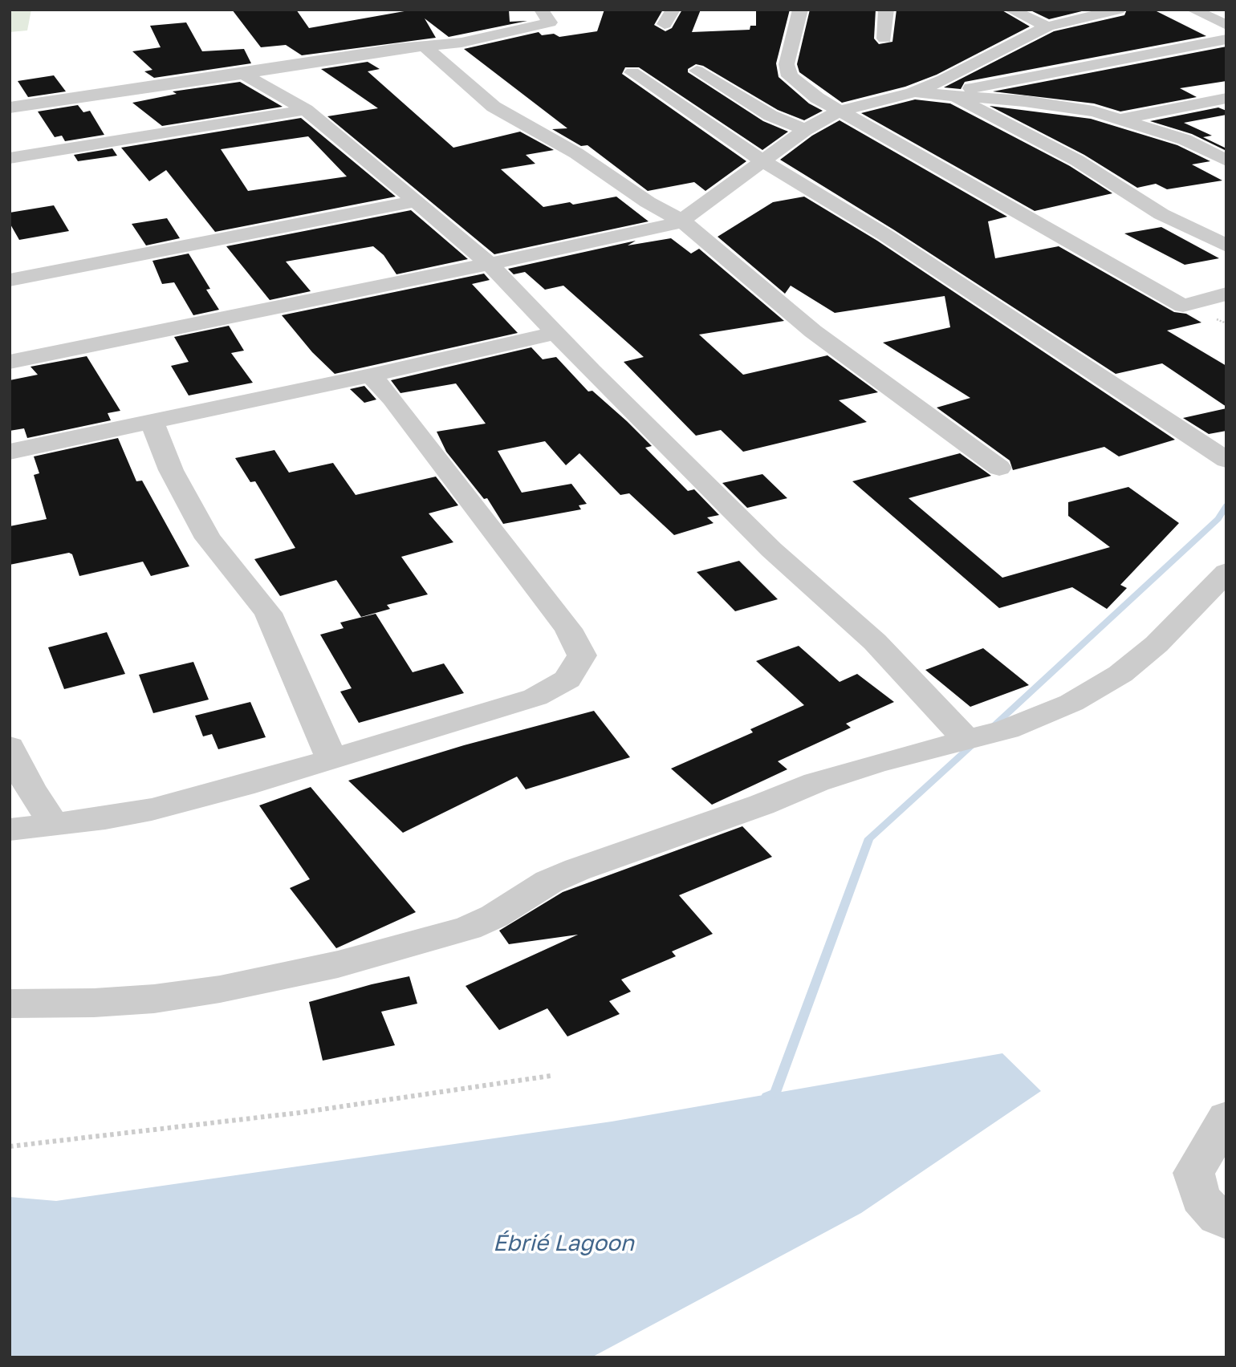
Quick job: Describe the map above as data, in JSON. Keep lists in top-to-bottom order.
{
  "water": ["Ébrié Lagoon"]
}
